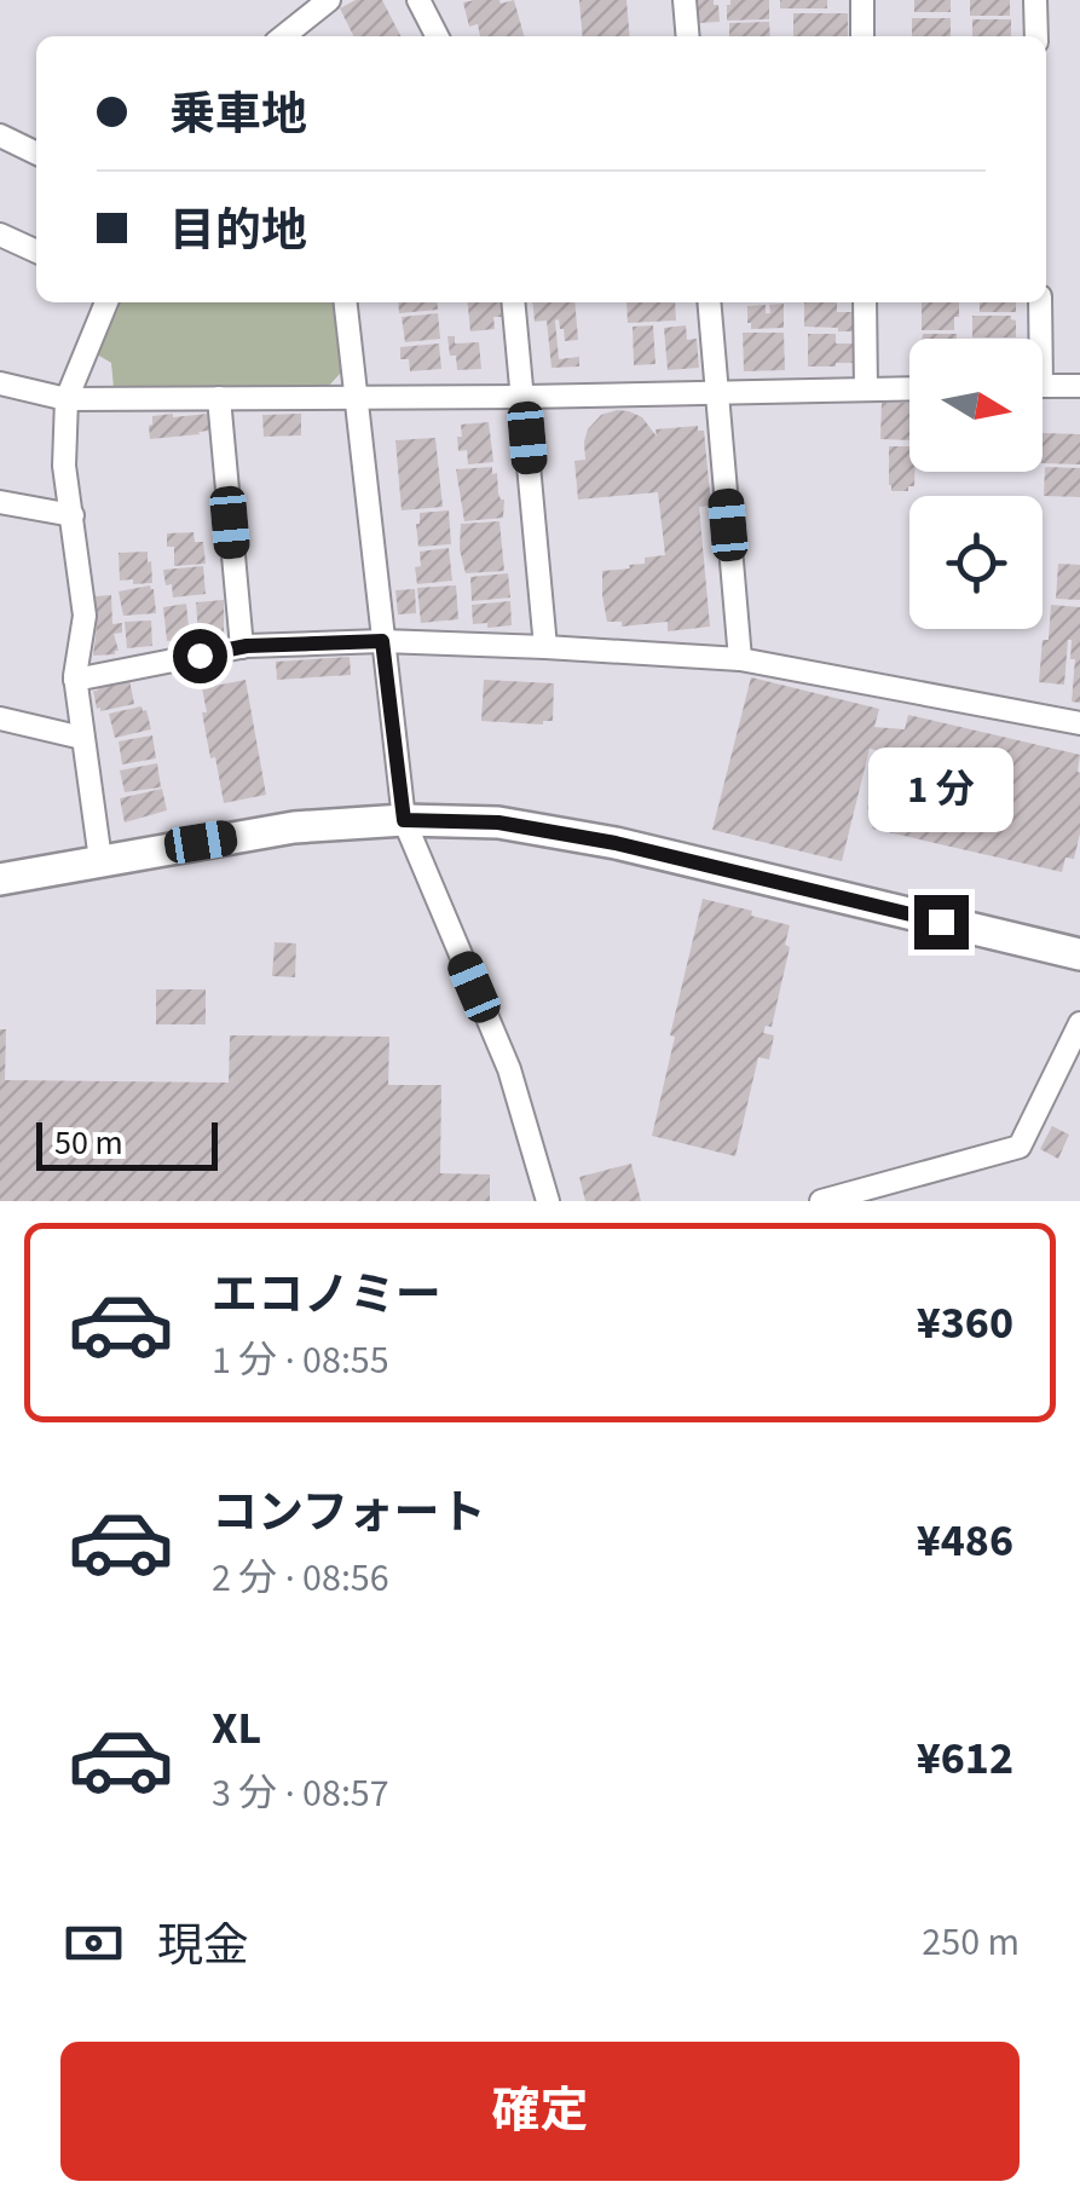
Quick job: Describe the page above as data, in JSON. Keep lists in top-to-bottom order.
{
  "scale_bar": "50 m",
  "north": "right",
  "page": {
    "banner": ["乗車地", "目的地"],
    "bubble": "1 分",
    "scale": "50 m",
    "list": [
      {
        "name": "エコノミー",
        "note": "1 分 · 08:55",
        "value": "¥360"
      },
      {
        "name": "コンフォート",
        "note": "2 分 · 08:56",
        "value": "¥486"
      },
      {
        "name": "XL",
        "note": "3 分 · 08:57",
        "value": "¥612"
      }
    ],
    "pay": ["現金", "250 m"],
    "buttons": "確定"
  }
}
